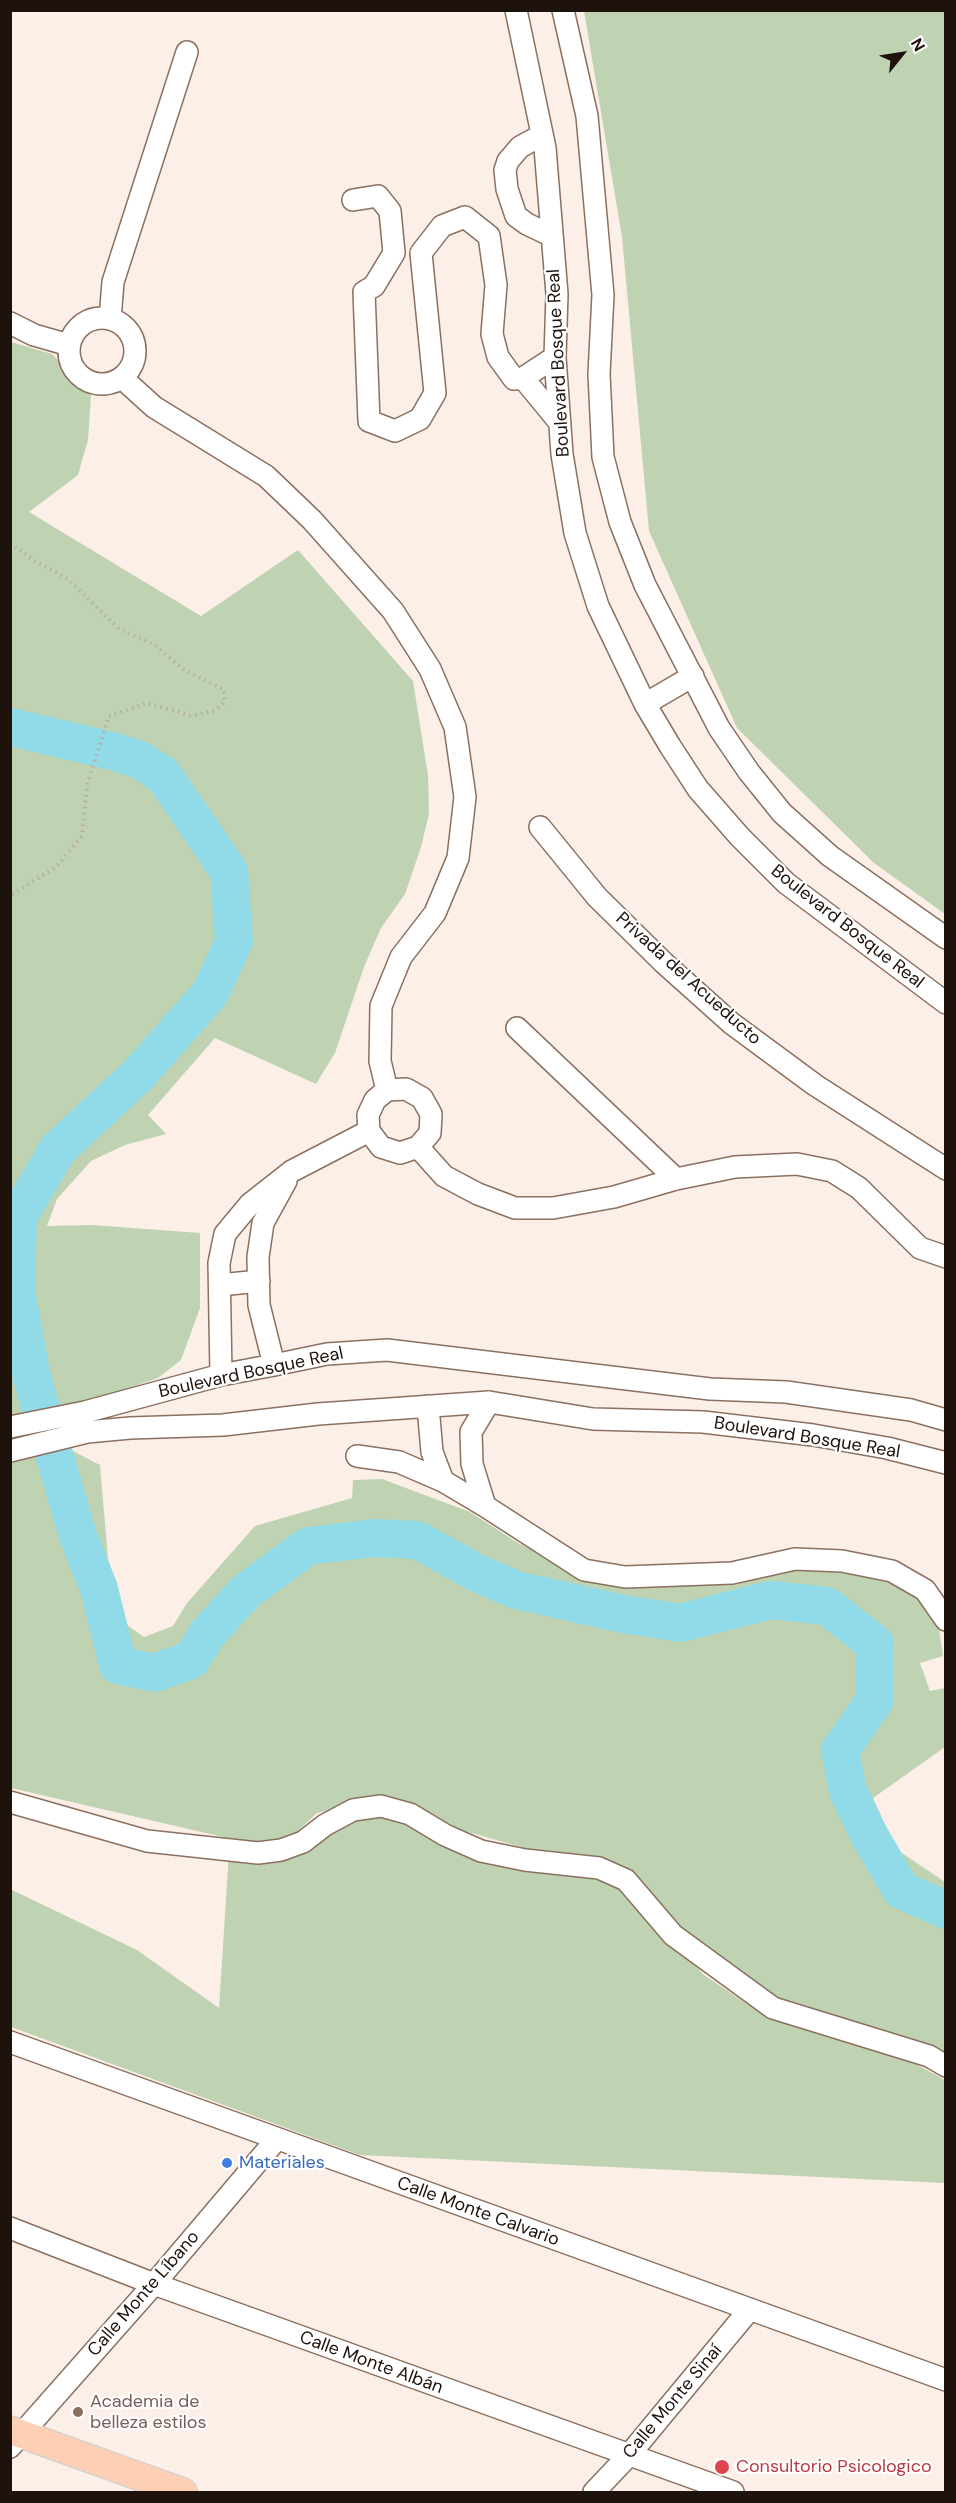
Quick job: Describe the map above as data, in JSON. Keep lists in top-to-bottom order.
{
  "streets": {
    "street": [
      "Boulevard Bosque Real",
      "Privada del Acueducto",
      "Calle Monte Calvario",
      "Calle Monte Líbano",
      "Calle Monte Albán",
      "Calle Monte Sinaí"
    ]
  },
  "crossings": [
    ["Calle Monte Calvario", "Calle Monte Líbano"],
    ["Calle Monte Calvario", "Calle Monte Sinaí"],
    ["Calle Monte Líbano", "Calle Monte Albán"],
    ["Calle Monte Albán", "Calle Monte Sinaí"]
  ],
  "places": ["Materiales", "Academia de belleza estilos", "Consultorio Psicologico"],
  "north": "top right"
}
